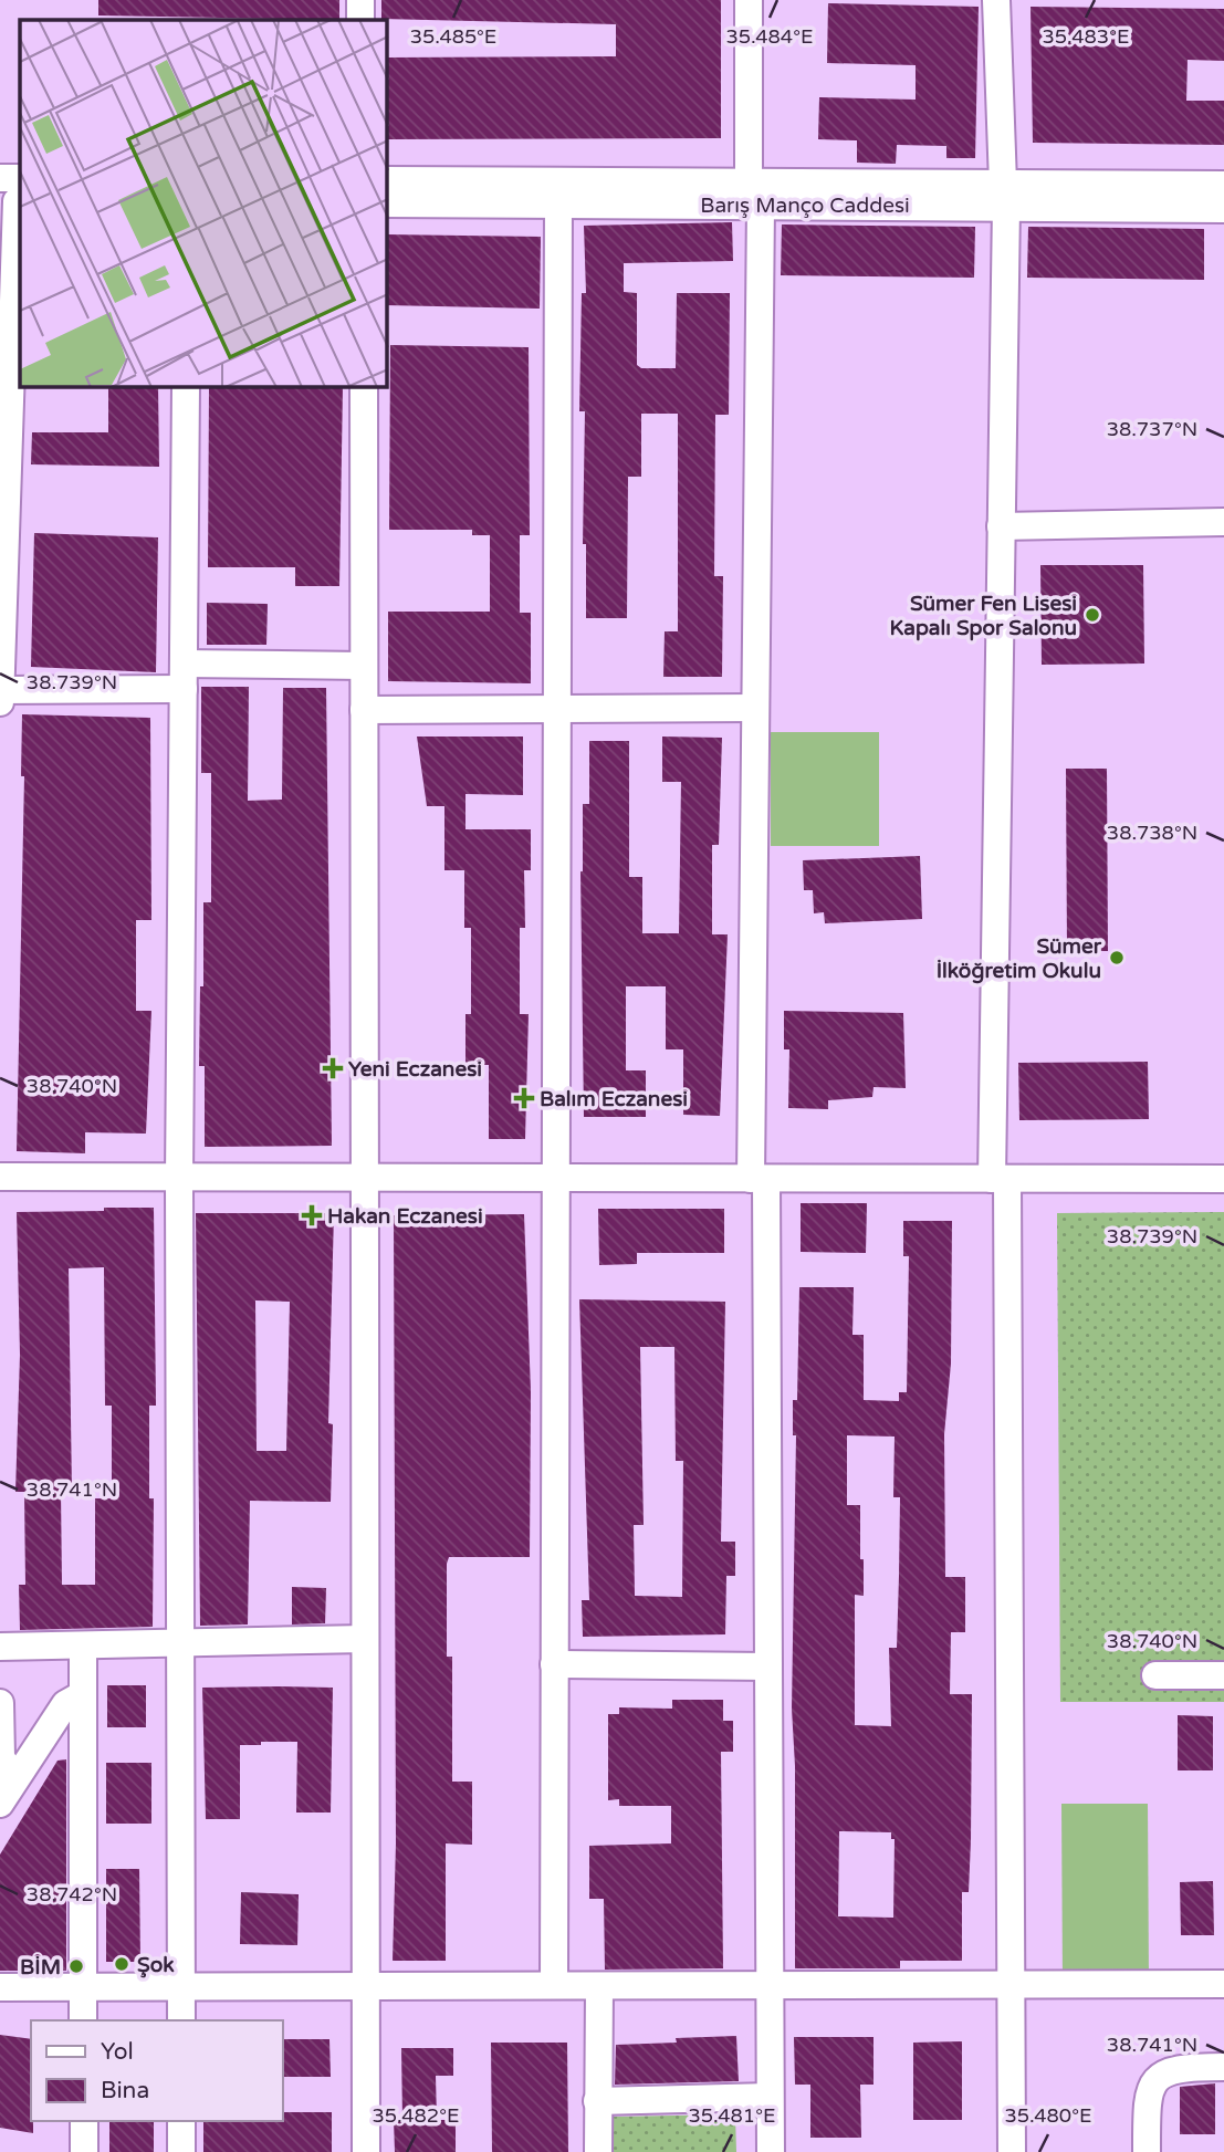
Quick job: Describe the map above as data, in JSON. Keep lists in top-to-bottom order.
{
  "streets": {
    "street": ["Barış Manço Caddesi"]
  },
  "places": {
    "other": [
      "Sümer Fen Lisesi Kapalı Spor Salonu",
      "Sümer İlköğretim Okulu",
      "Şok",
      "BİM"
    ],
    "health": ["Yeni Eczanesi", "Balım Eczanesi", "Hakan Eczanesi"]
  },
  "legend": ["Yol", "Bina"],
  "coordinates": [
    "35.485°E",
    "35.483°E",
    "35.484°E",
    "38.737°N",
    "38.739°N",
    "38.738°N",
    "38.740°N",
    "38.741°N",
    "38.742°N",
    "35.482°E",
    "35.481°E",
    "35.480°E"
  ]
}
